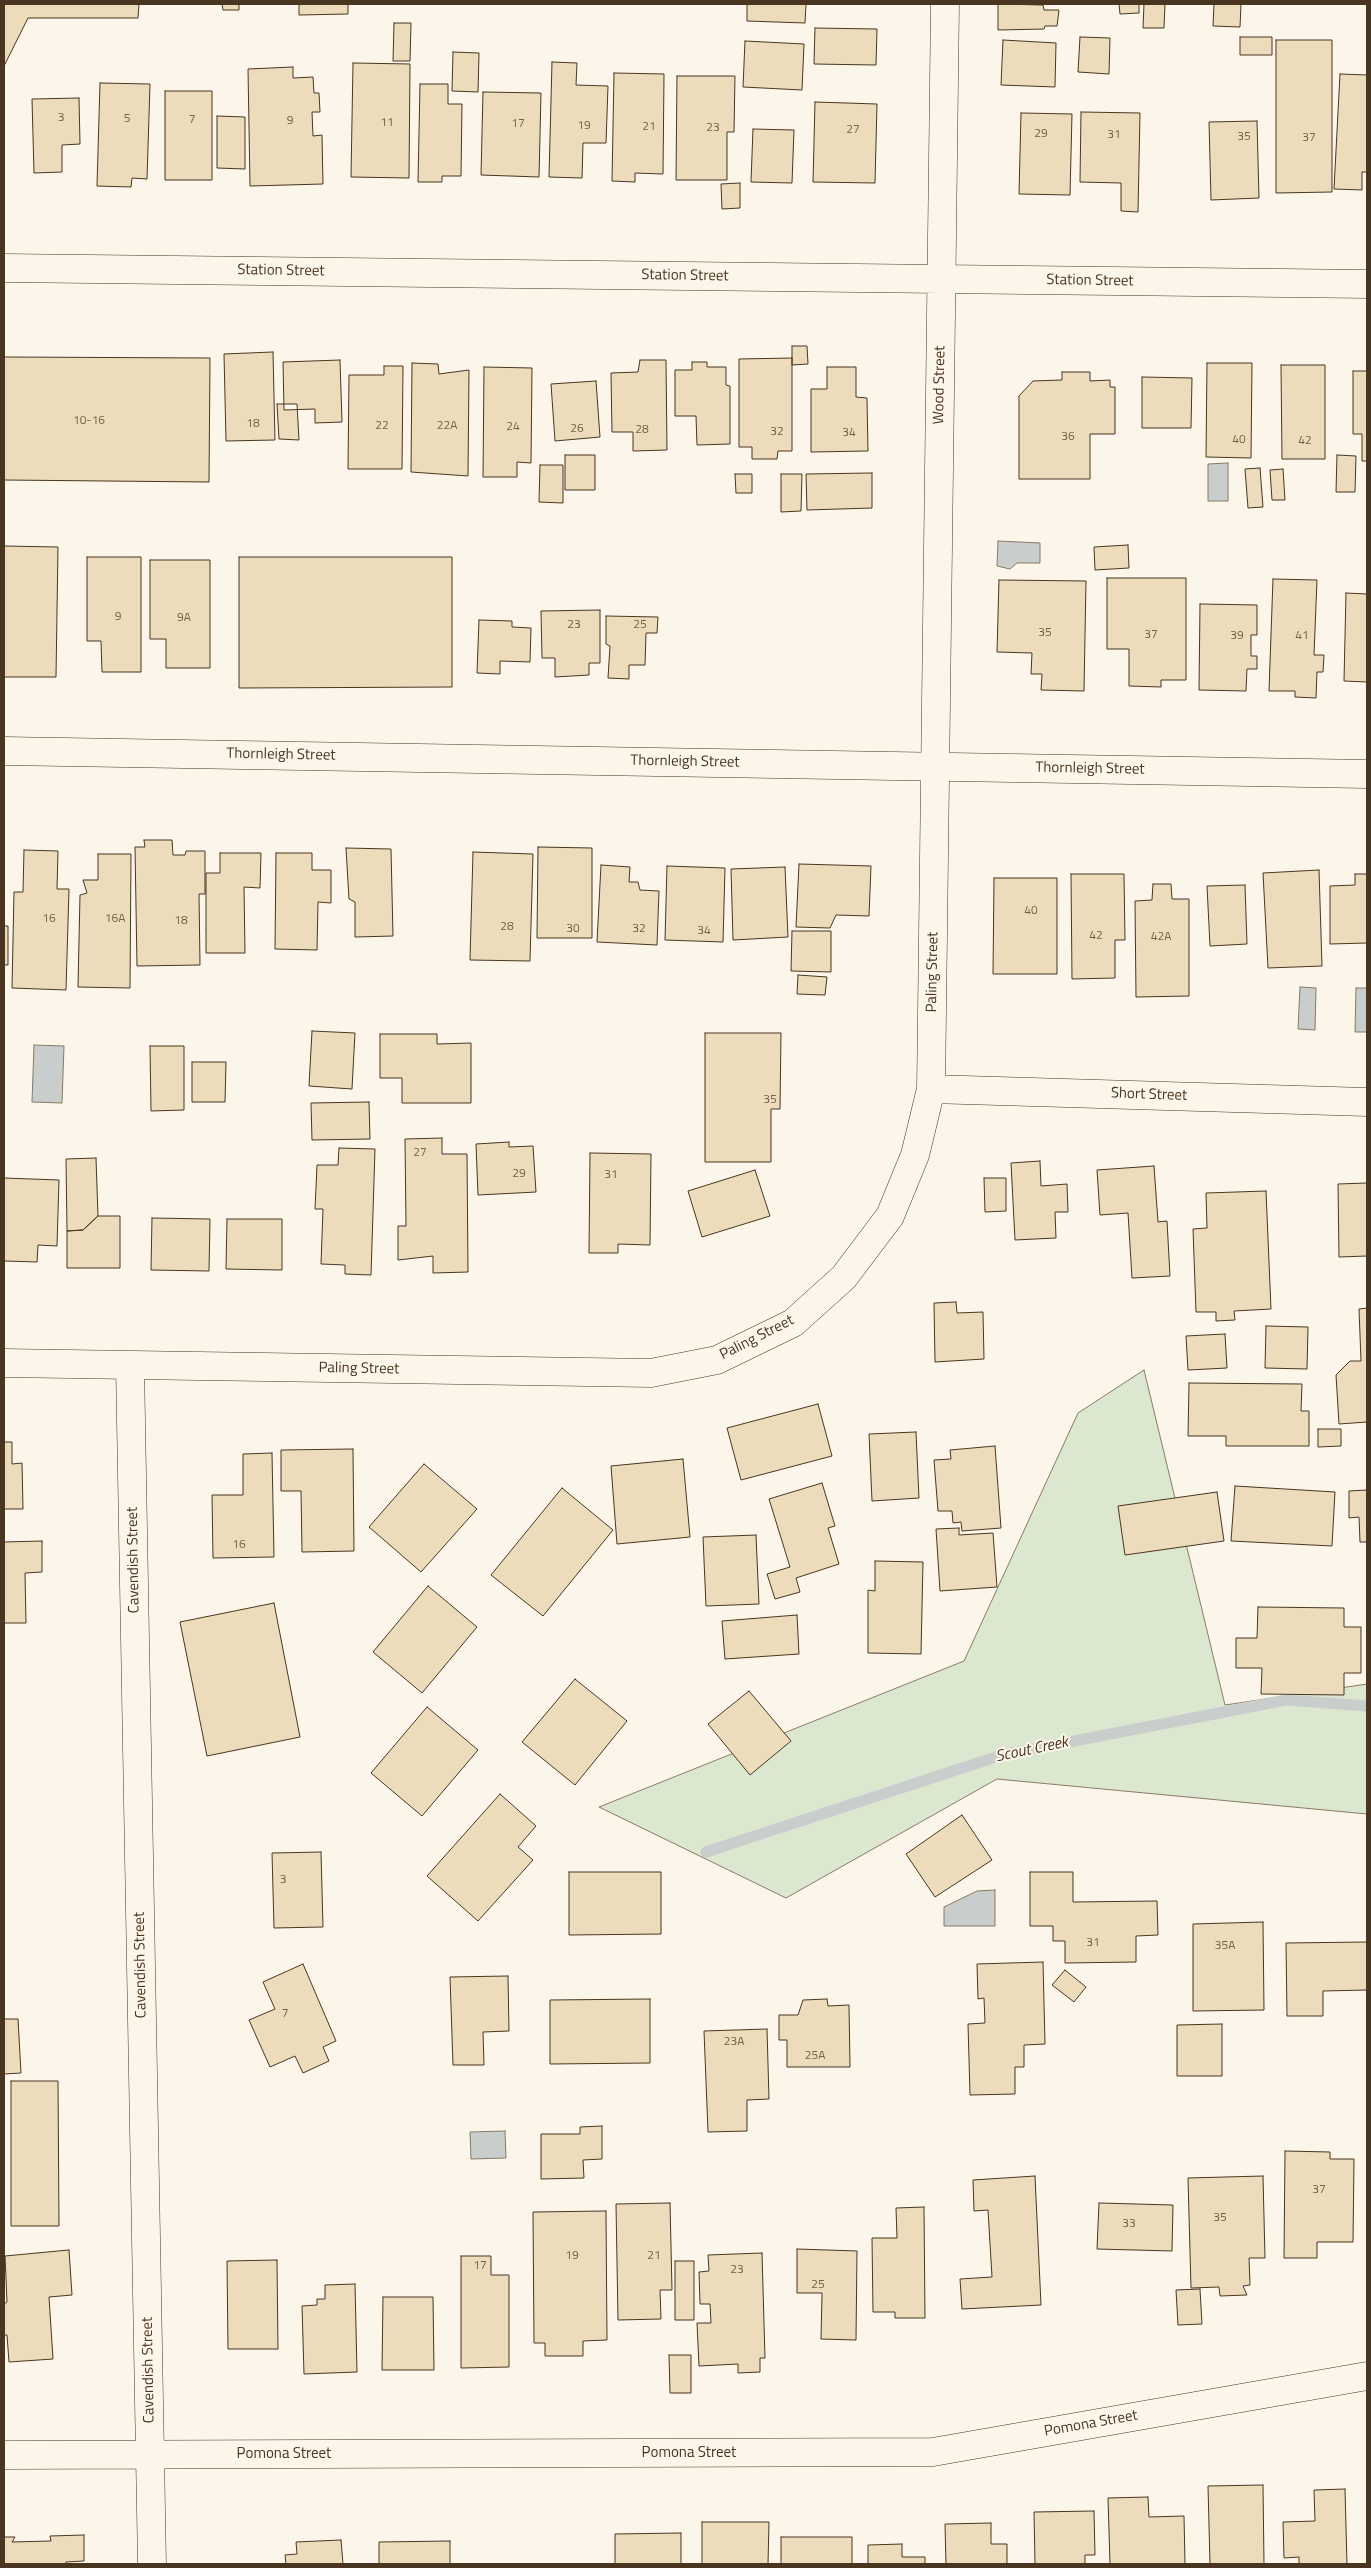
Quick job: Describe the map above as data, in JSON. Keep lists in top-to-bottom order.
{
  "streets": {
    "street": [
      "Station Street",
      "Wood Street",
      "Thornleigh Street",
      "Paling Street",
      "Short Street",
      "Cavendish Street",
      "Pomona Street"
    ]
  },
  "crossings": [
    ["Station Street", "Wood Street"],
    ["Wood Street", "Thornleigh Street"],
    ["Wood Street", "Paling Street"],
    ["Thornleigh Street", "Paling Street"],
    ["Paling Street", "Short Street"],
    ["Paling Street", "Cavendish Street"],
    ["Cavendish Street", "Pomona Street"]
  ],
  "water": ["Scout Creek"],
  "house_numbers": [
    "3",
    "5",
    "7",
    "9",
    "11",
    "17",
    "19",
    "21",
    "23",
    "27",
    "29",
    "31",
    "35",
    "37",
    "10-16",
    "18",
    "22",
    "22A",
    "24",
    "26",
    "28",
    "32",
    "34",
    "36",
    "40",
    "42",
    "9",
    "9A",
    "23",
    "25",
    "35",
    "37",
    "39",
    "41",
    "40",
    "16",
    "16A",
    "18",
    "28",
    "30",
    "32",
    "34",
    "42",
    "42A",
    "35",
    "27",
    "29",
    "31",
    "16",
    "3",
    "31",
    "35A",
    "7",
    "23A",
    "25A",
    "37",
    "35",
    "33",
    "19",
    "21",
    "17",
    "23",
    "25"
  ]
}
